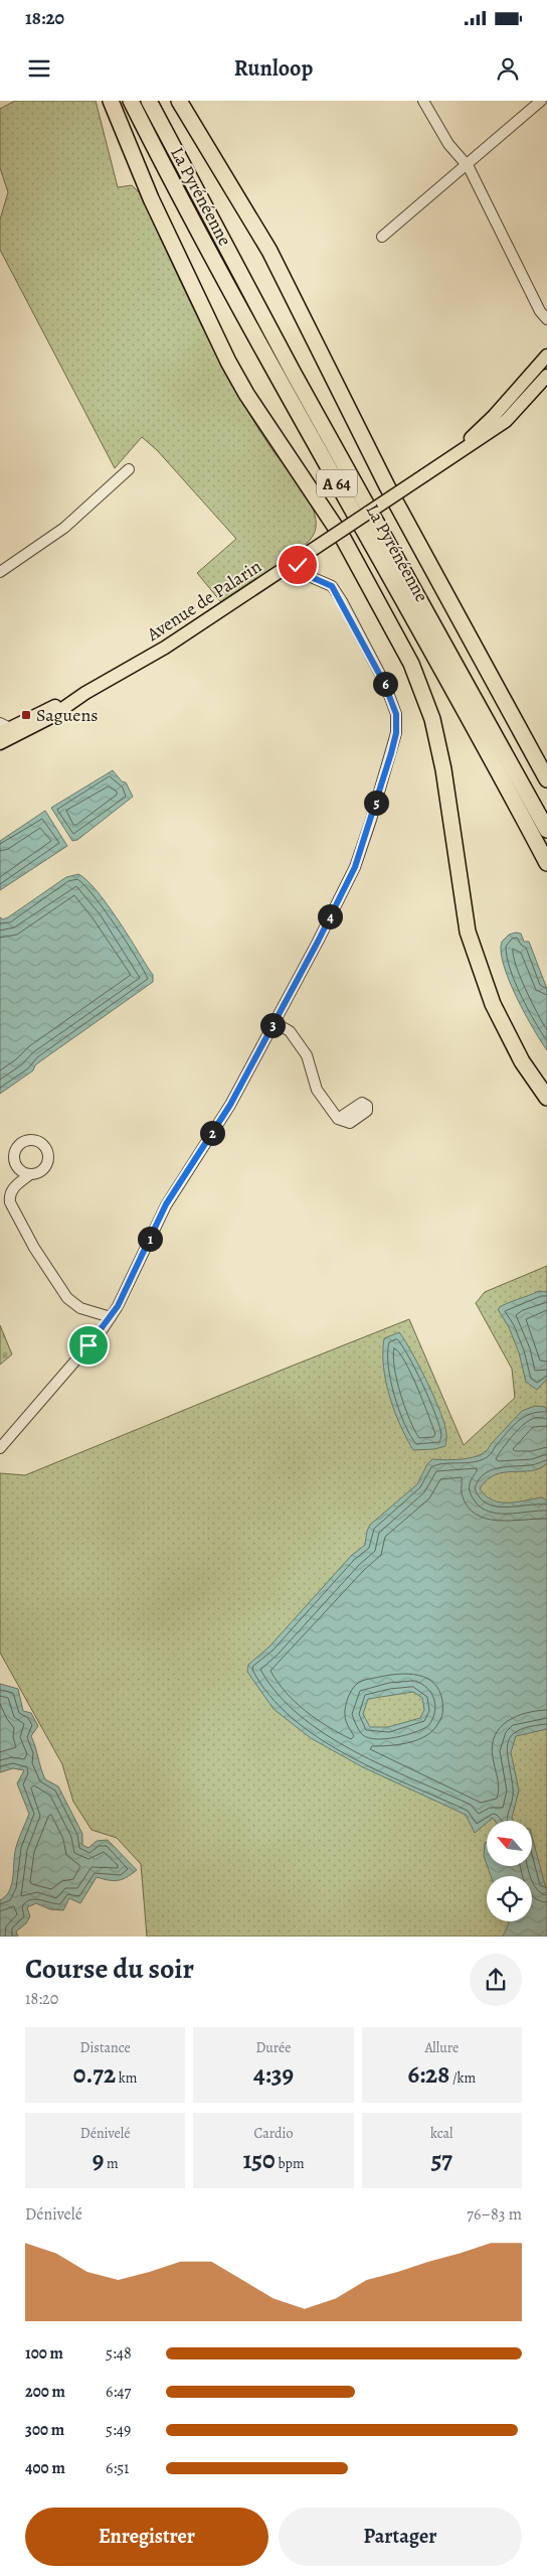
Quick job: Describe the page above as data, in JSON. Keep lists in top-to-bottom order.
{
  "streets": {
    "highway": ["La Pyrénéenne", "A 64"],
    "main road": ["Avenue de Palarin"]
  },
  "places": {
    "transit": ["Saguens"]
  },
  "north": "top left",
  "page": {
    "status": "18:20",
    "header": "Runloop",
    "pins": [
      "6",
      "5",
      "4",
      "3",
      "2",
      "1"
    ],
    "heading": ["Course du soir", "18:20"],
    "stats": [
      ["Distance", "0.72 km"],
      ["Durée", "4:39"],
      ["Allure", "6:28 /km"],
      ["Dénivelé", "9 m"],
      ["Cardio", "150 bpm"],
      ["kcal", "57"]
    ],
    "chart": ["Dénivelé", "76–83 m"],
    "list": [
      {
        "name": "100 m",
        "note": "5:48"
      },
      {
        "name": "200 m",
        "note": "6:47"
      },
      {
        "name": "300 m",
        "note": "5:49"
      },
      {
        "name": "400 m",
        "note": "6:51"
      }
    ],
    "buttons": ["Enregistrer", "Partager"]
  }
}
